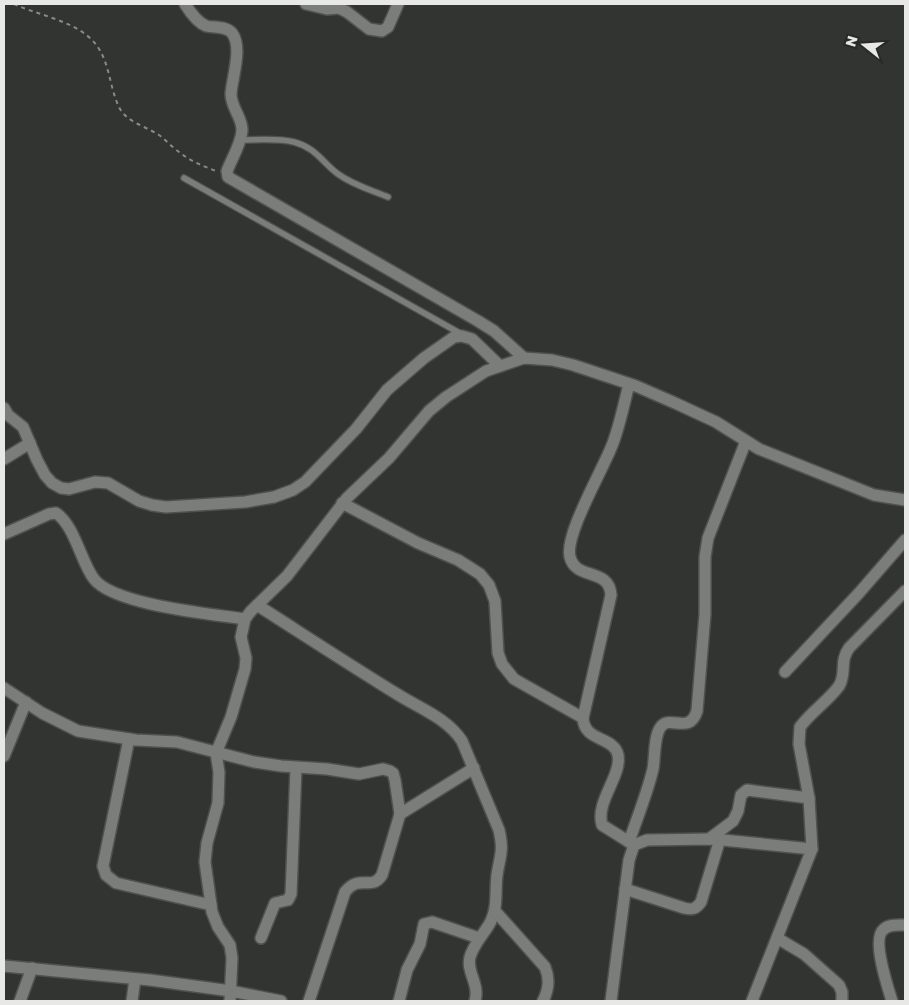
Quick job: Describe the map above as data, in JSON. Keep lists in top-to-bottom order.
{
  "north": "left"
}
